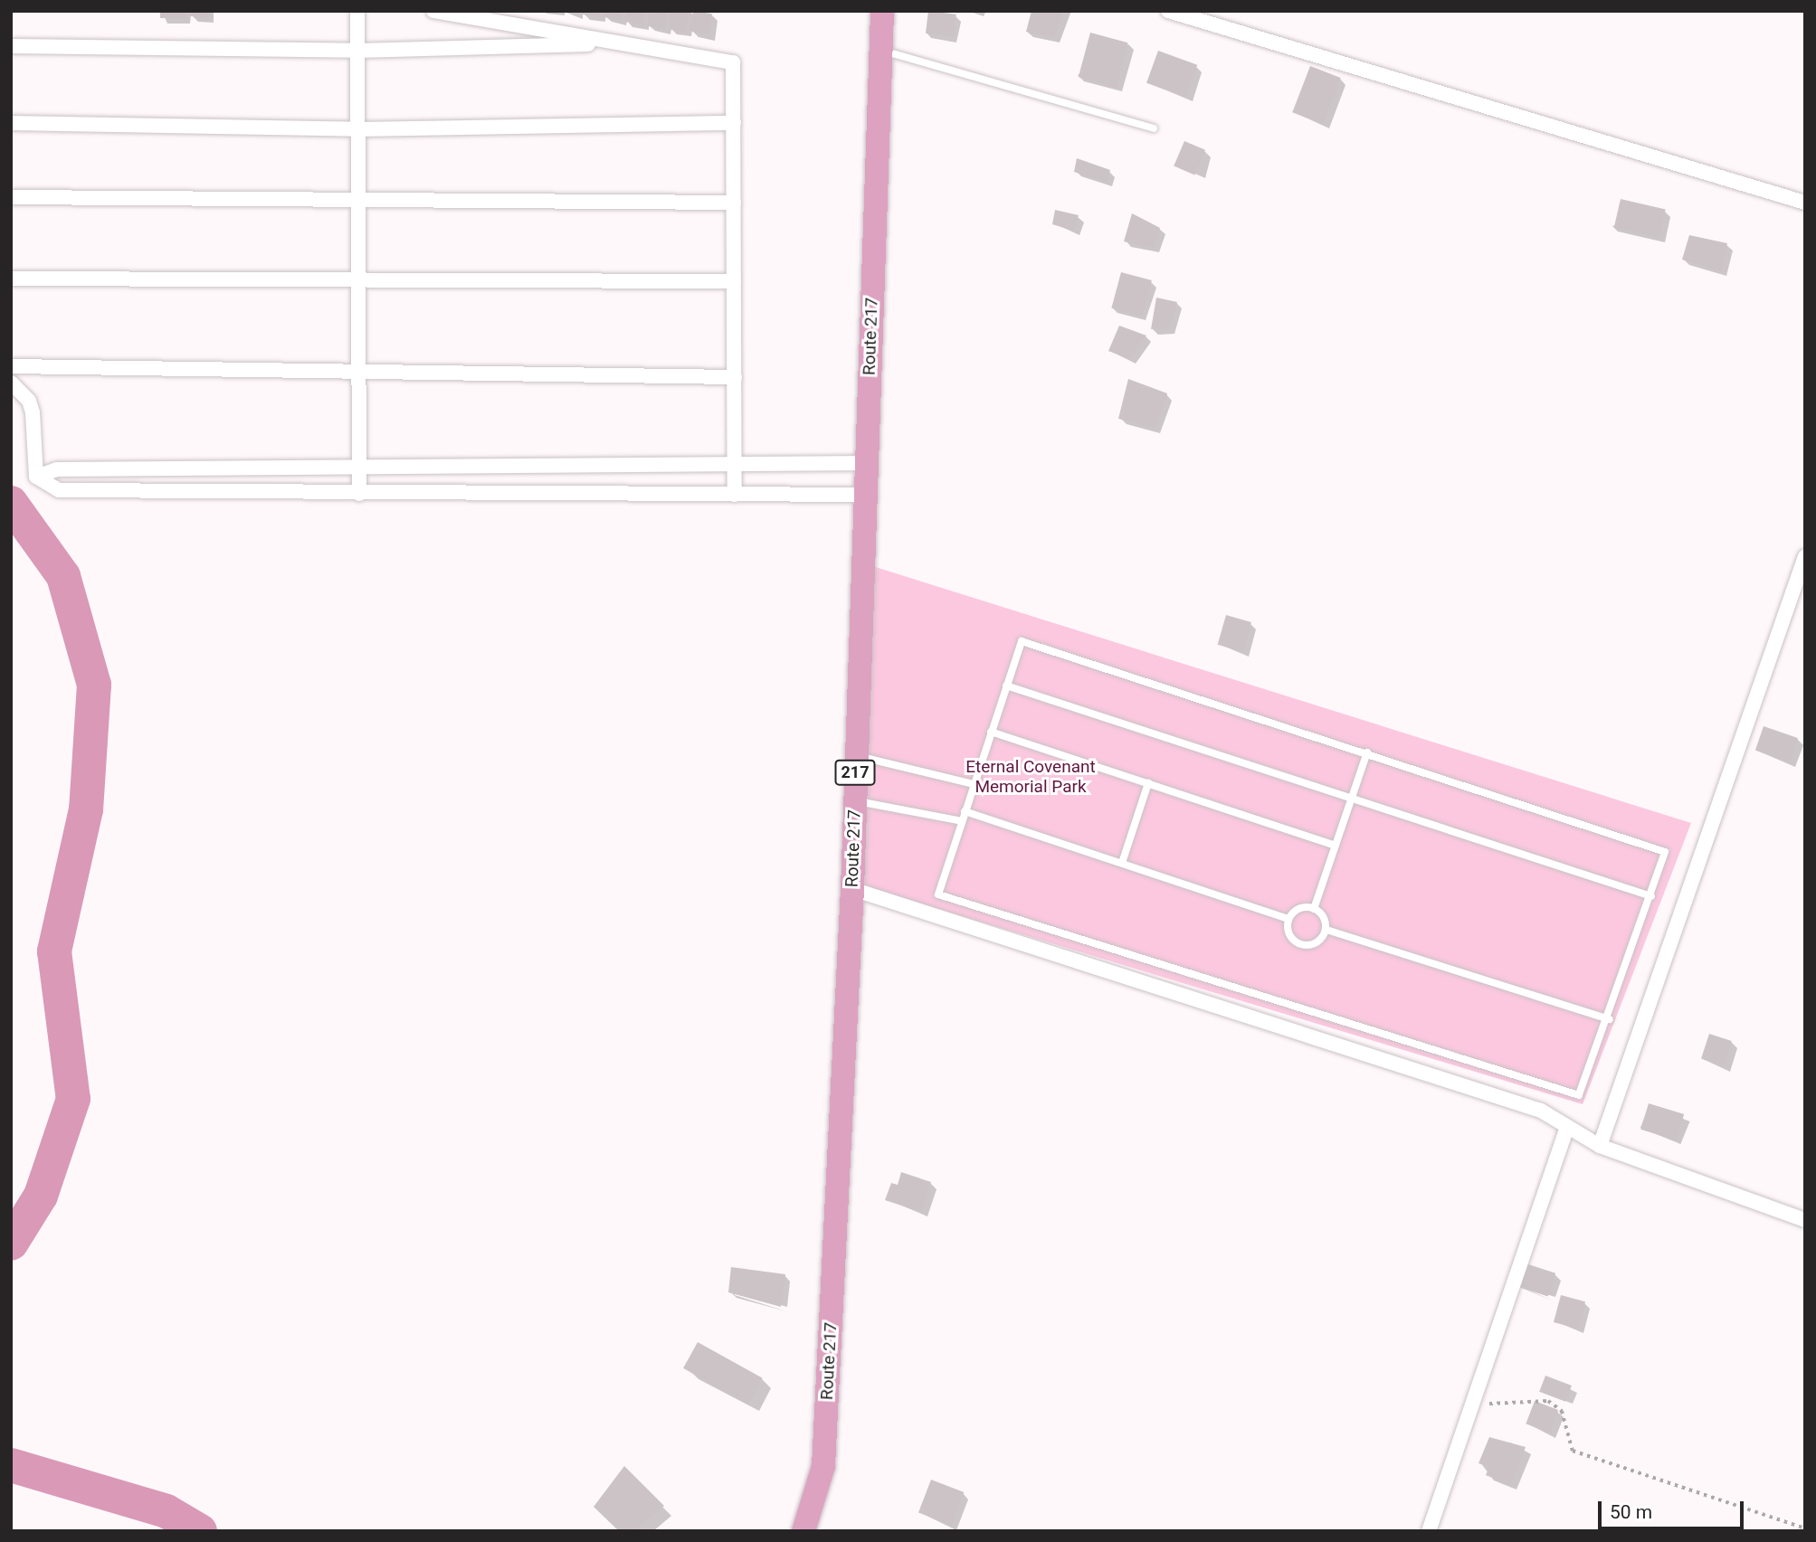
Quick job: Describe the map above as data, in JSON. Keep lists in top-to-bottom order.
{
  "streets": {
    "main road": ["Route 217", "217"]
  },
  "parks": ["Eternal Covenant Memorial Park"],
  "scale_bar": "50 m"
}
